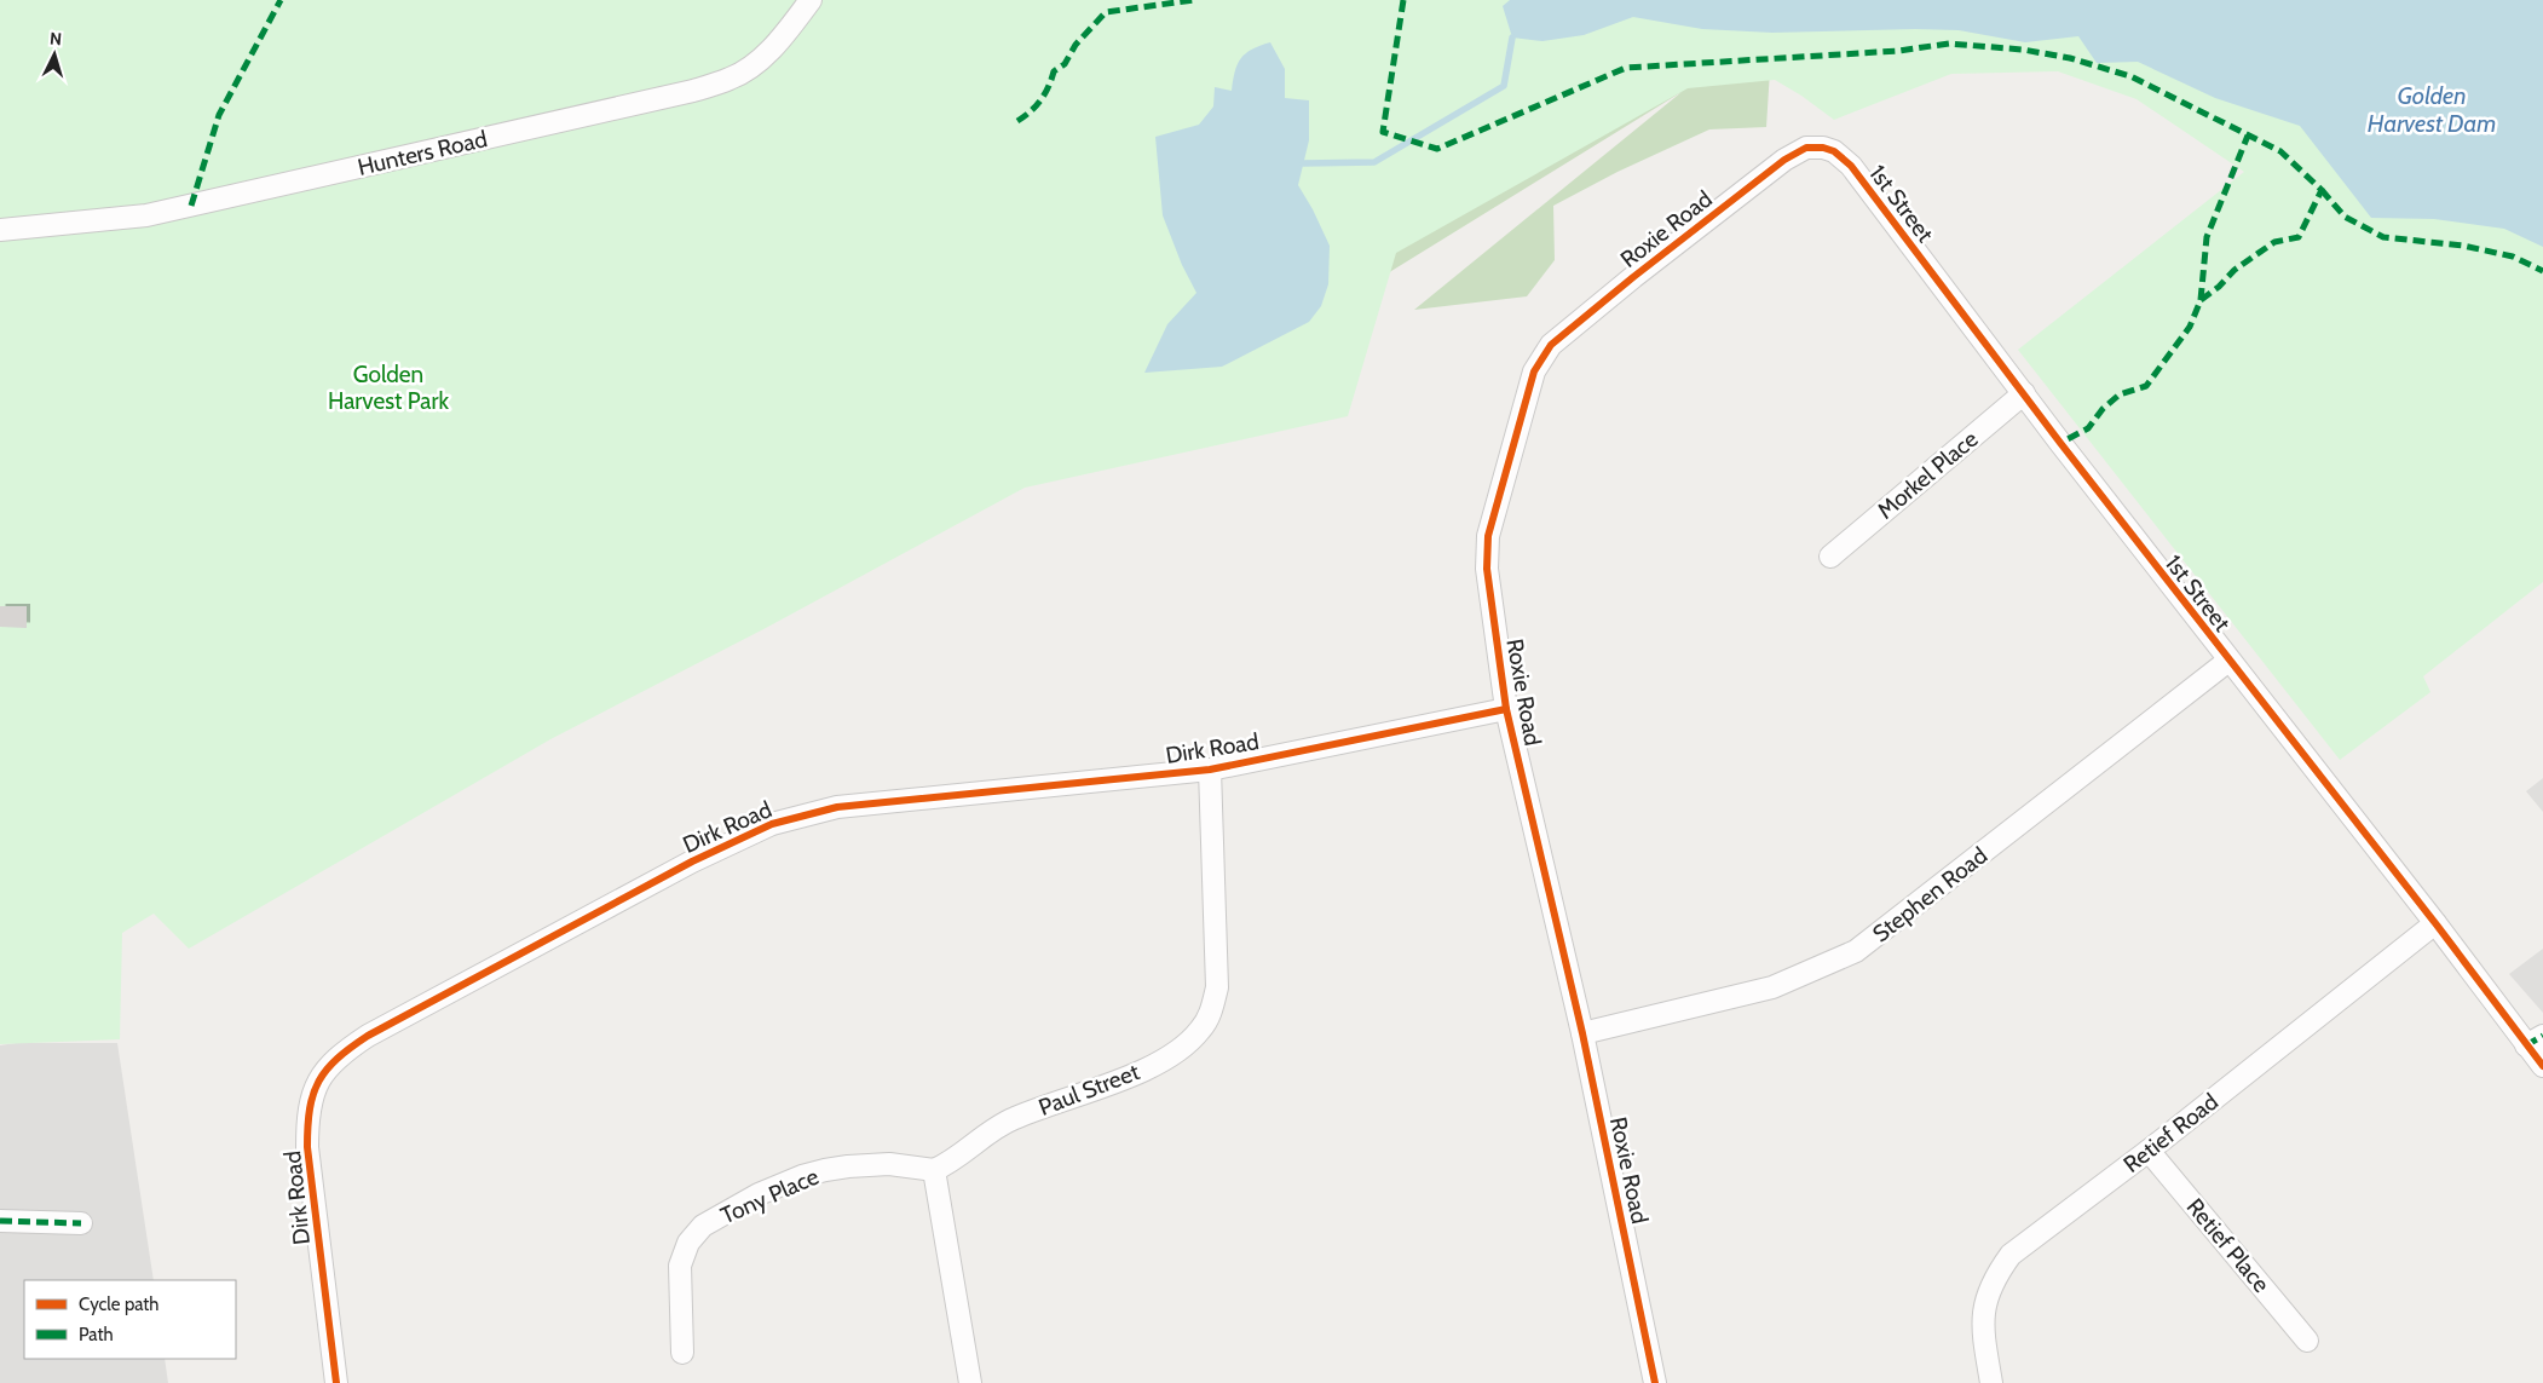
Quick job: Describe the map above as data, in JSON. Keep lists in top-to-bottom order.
{
  "streets": {
    "street": [
      "Hunters Road",
      "1st Street",
      "Roxie Road",
      "Morkel Place",
      "Dirk Road",
      "Stephen Road",
      "Paul Street",
      "Retief Road",
      "Tony Place",
      "Retief Place"
    ]
  },
  "crossings": [
    ["1st Street", "Roxie Road"],
    ["1st Street", "Morkel Place"],
    ["1st Street", "Stephen Road"],
    ["1st Street", "Retief Road"],
    ["Roxie Road", "Dirk Road"],
    ["Roxie Road", "Stephen Road"],
    ["Dirk Road", "Paul Street"],
    ["Paul Street", "Tony Place"],
    ["Retief Road", "Retief Place"]
  ],
  "water": ["Golden Harvest Dam"],
  "parks": ["Golden Harvest Park"],
  "legend": ["Cycle path", "Path"],
  "north": "top"
}
